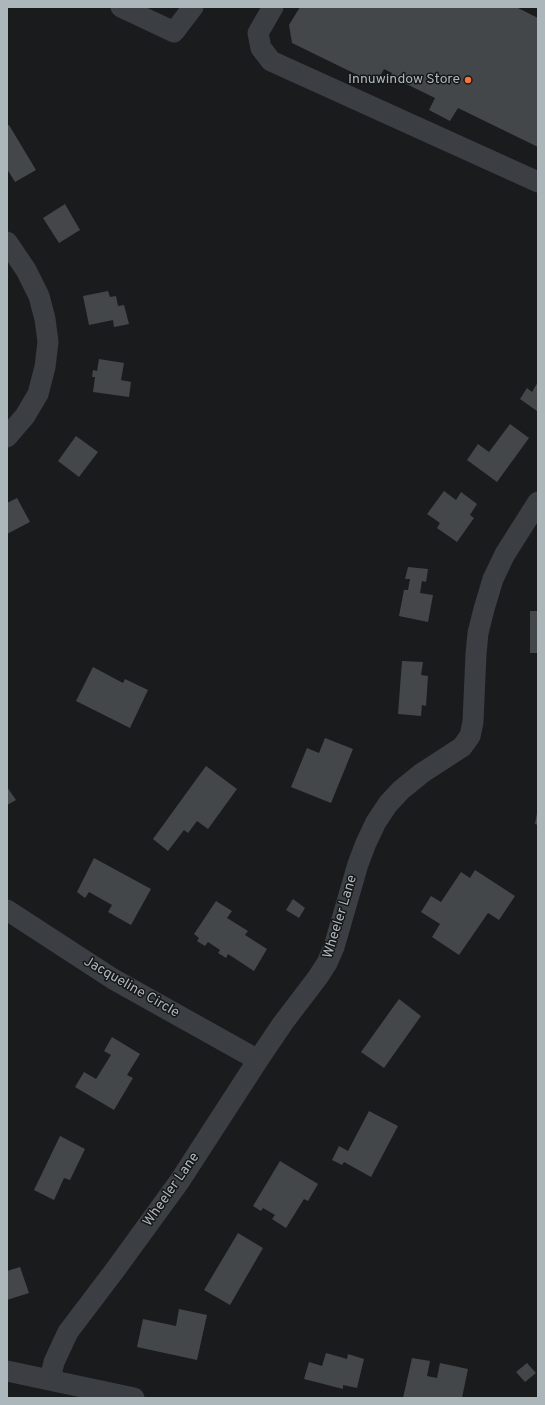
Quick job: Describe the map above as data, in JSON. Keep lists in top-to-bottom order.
{
  "streets": {
    "street": ["Wheeler Lane", "Jacqueline Circle"]
  },
  "crossings": [
    ["Wheeler Lane", "Jacqueline Circle"]
  ],
  "places": ["Innuwindow Store"]
}
